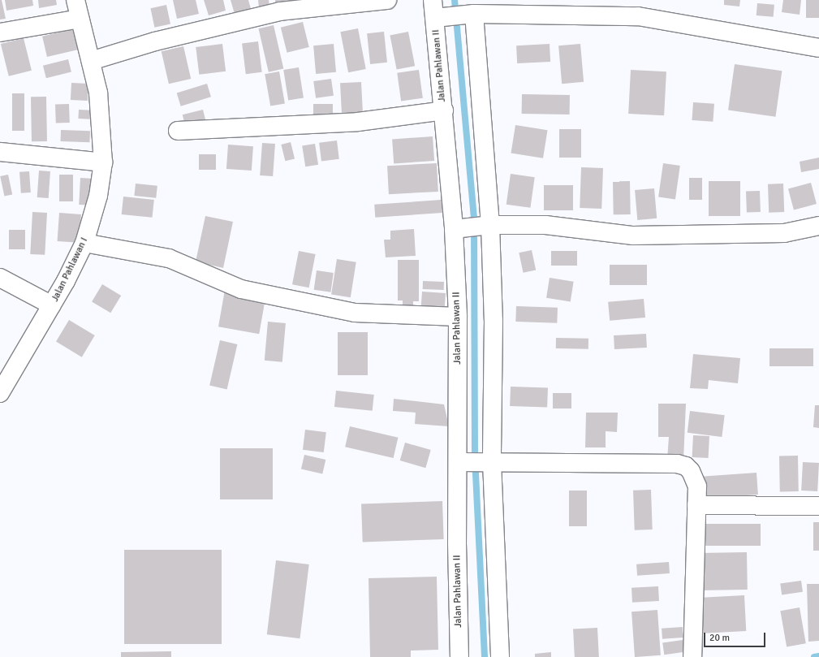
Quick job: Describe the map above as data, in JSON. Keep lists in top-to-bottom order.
{
  "streets": {
    "street": ["Jalan Pahlawan II", "Jalan Pahlawan I"]
  },
  "scale_bar": "20 m"
}
